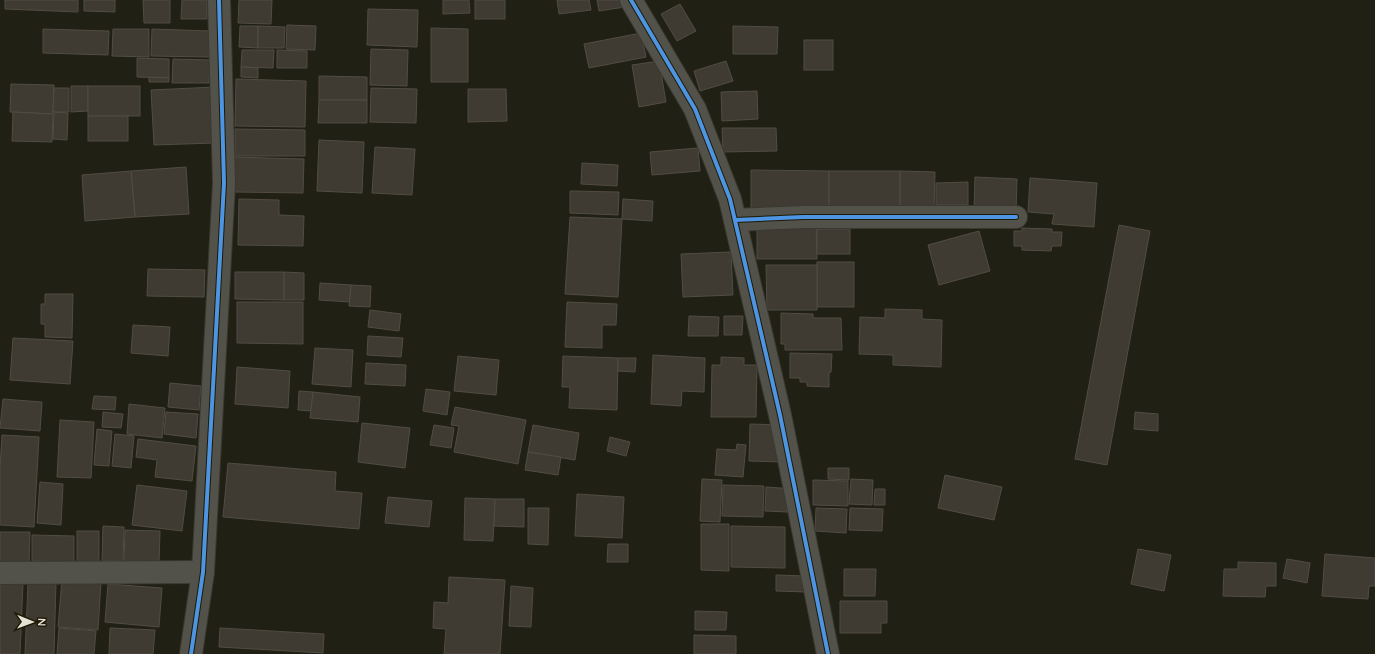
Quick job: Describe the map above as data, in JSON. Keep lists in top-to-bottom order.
{
  "north": "right"
}
